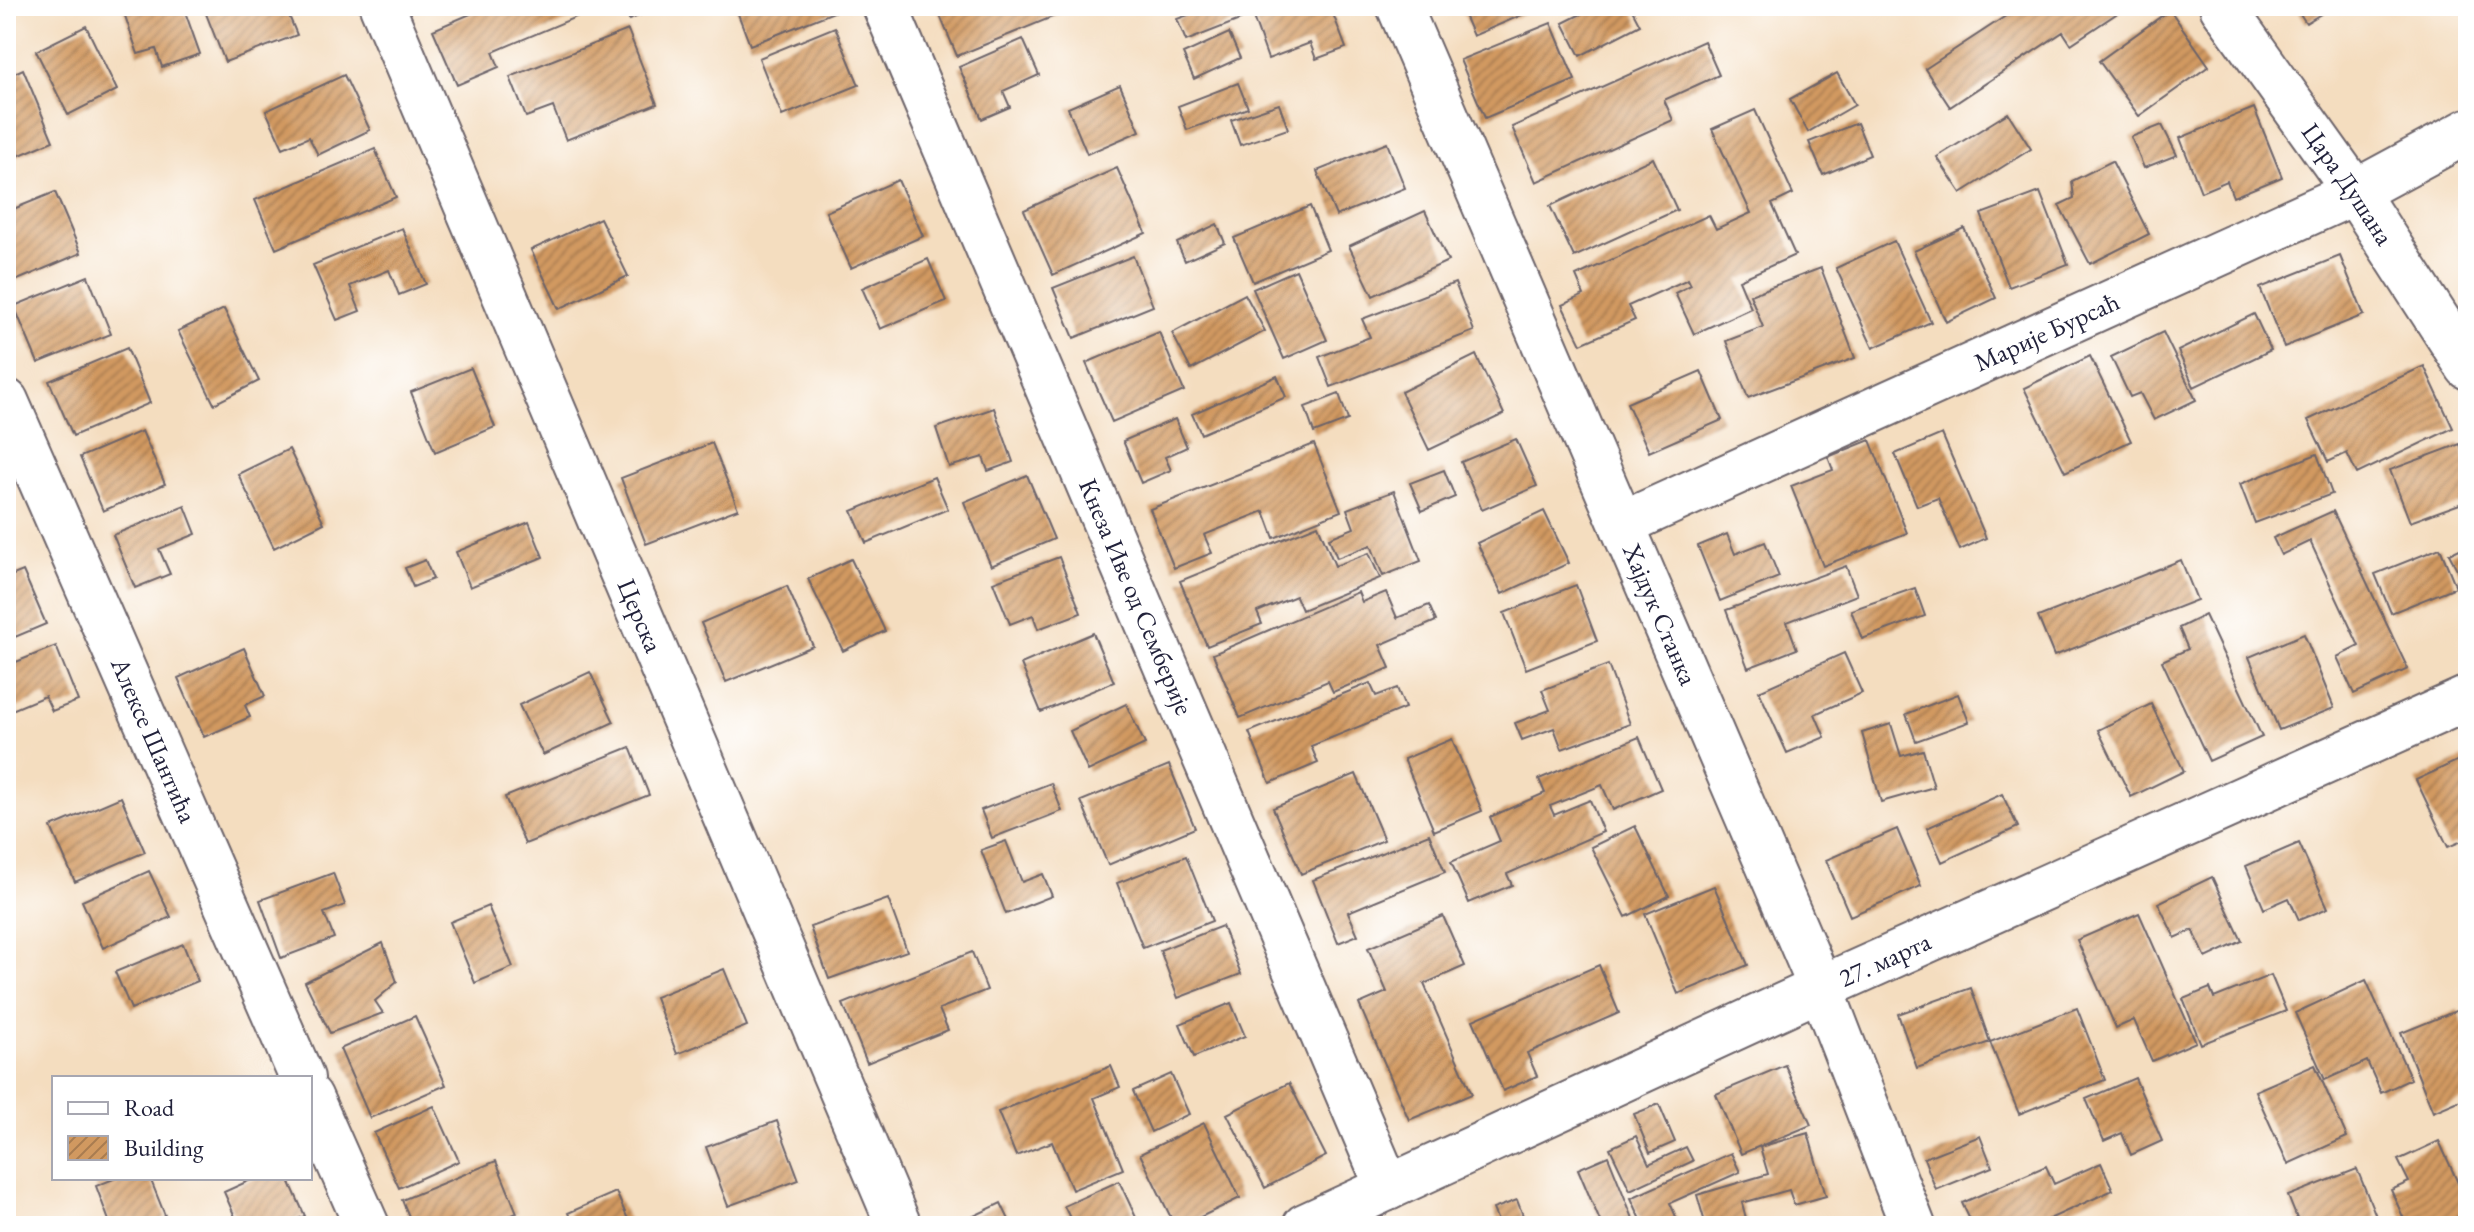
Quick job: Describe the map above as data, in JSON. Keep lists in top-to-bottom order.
{
  "streets": {
    "street": [
      "Цара Душана",
      "Марије Бурсаћ",
      "Кнеза Иве од Семберије",
      "Хајдук Станка",
      "Церска",
      "Алексе Шантића",
      "27. марта"
    ]
  },
  "crossings": [
    ["Цара Душана", "Марије Бурсаћ"],
    ["Марије Бурсаћ", "Хајдук Станка"],
    ["Кнеза Иве од Семберије", "27. марта"],
    ["Хајдук Станка", "27. марта"]
  ],
  "legend": ["Road", "Building"]
}
